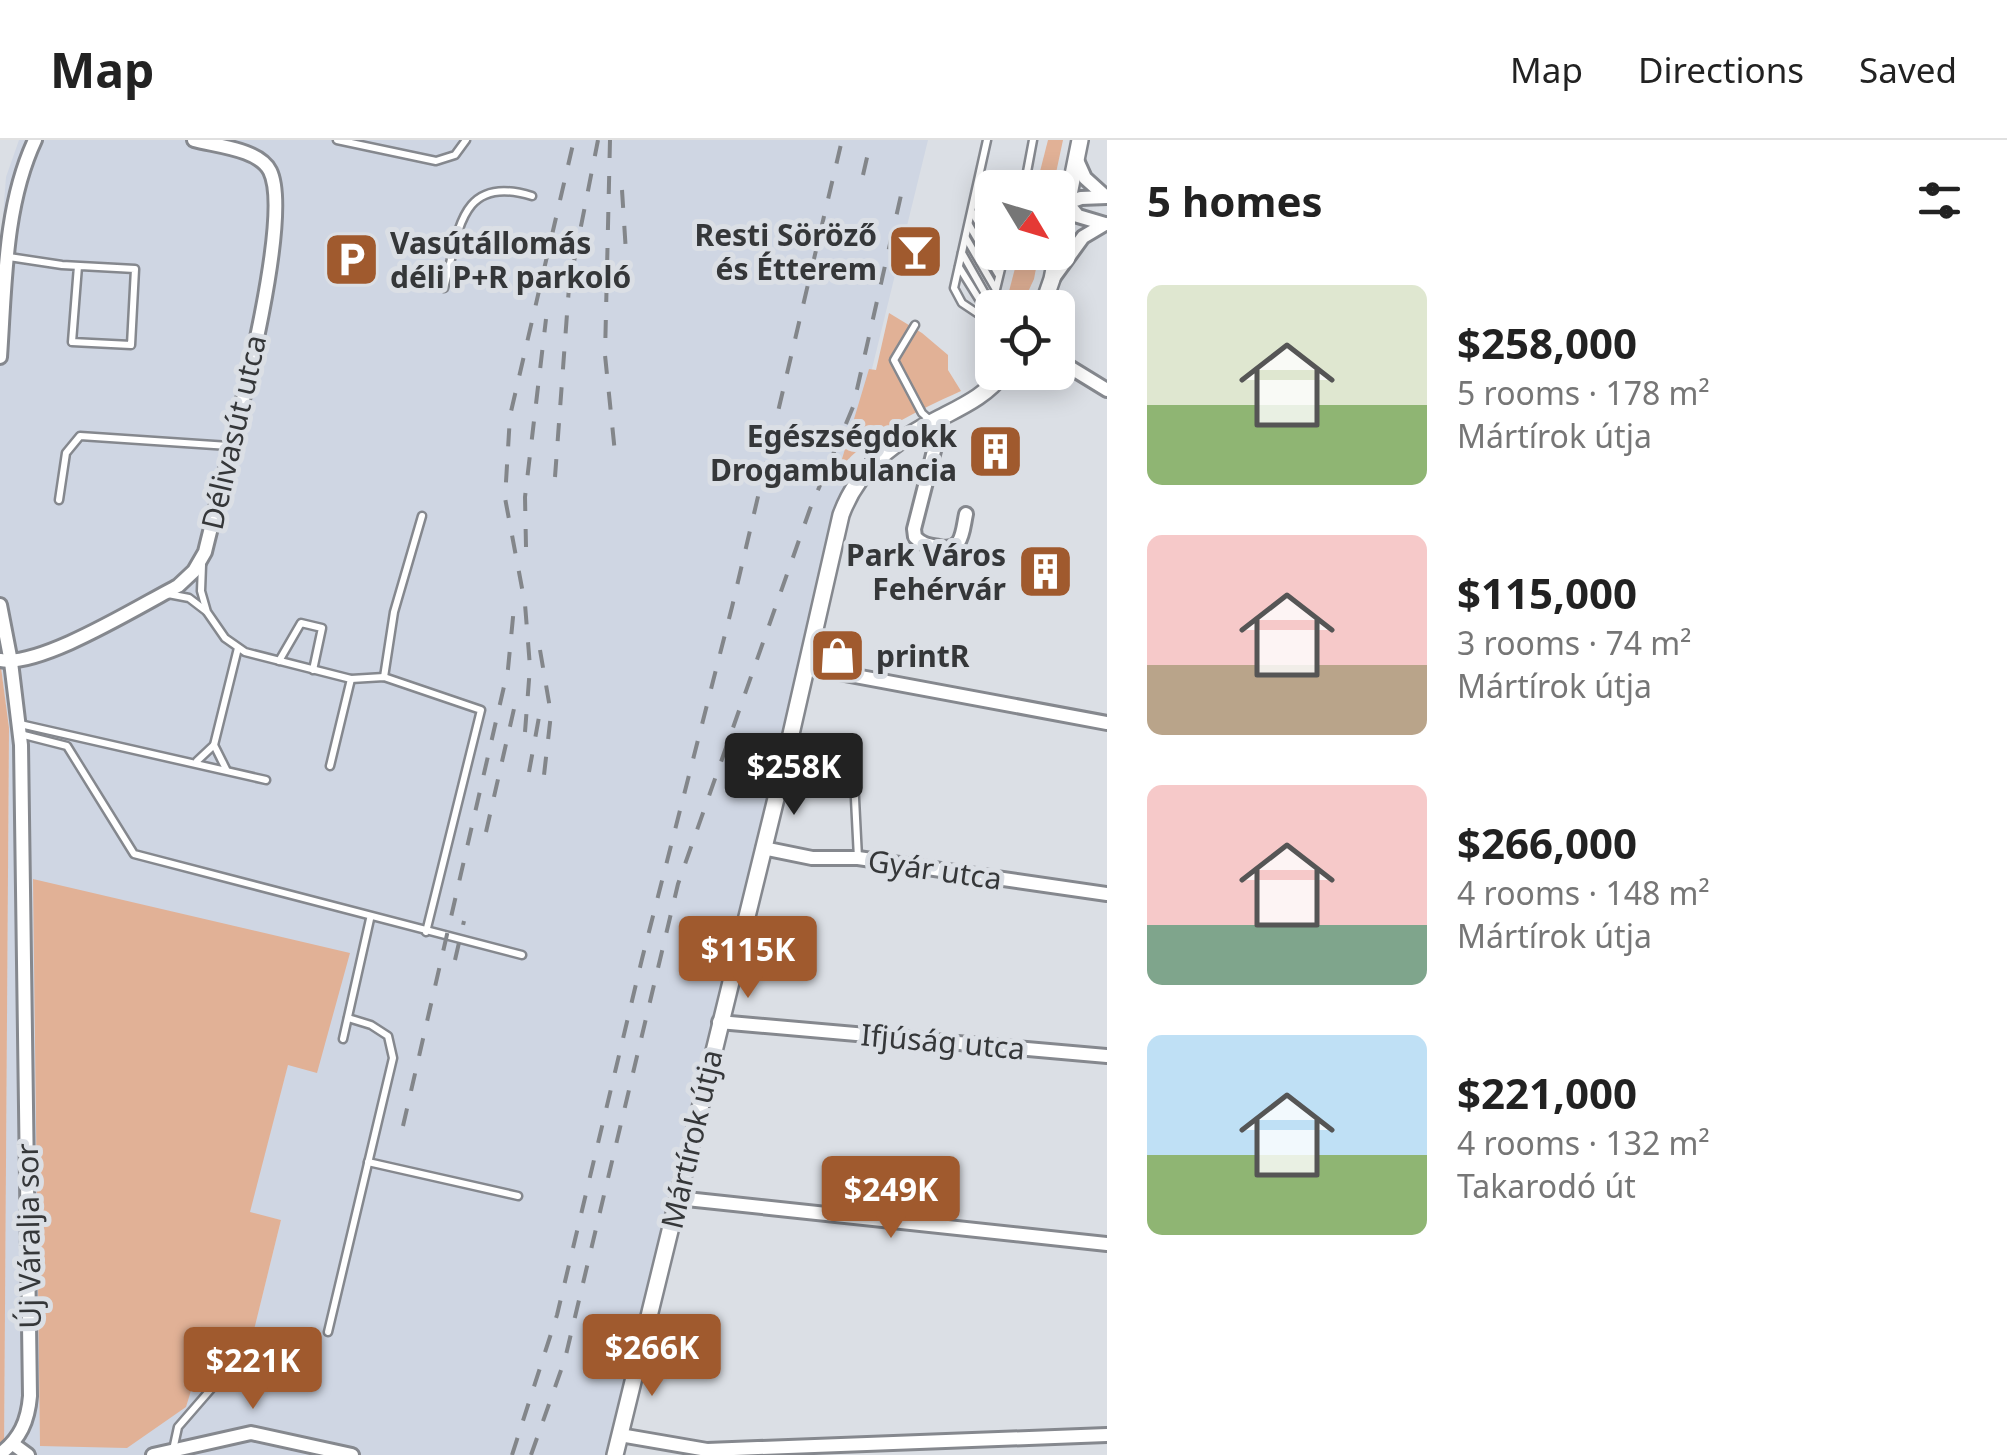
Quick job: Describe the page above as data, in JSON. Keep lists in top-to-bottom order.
{
  "streets": {
    "street": [
      "Délivasút utca",
      "Gyár utca",
      "Ifjúság utca",
      "Mártírok útja",
      "Új Váralja sor"
    ]
  },
  "crossings": [
    ["Délivasút utca", "Új Váralja sor"],
    ["Gyár utca", "Mártírok útja"],
    ["Ifjúság utca", "Mártírok útja"]
  ],
  "places": {
    "bar": ["Resti Söröző és Étterem"],
    "parking": ["Vasútállomás déli P+R parkoló"],
    "building": ["Egészségdokk Drogambulancia", "Park Város Fehérvár"],
    "shop": ["printR"]
  },
  "north": "bottom right",
  "page": {
    "header": "Map",
    "nav": ["Map", "Directions", "Saved"],
    "heading": "5 homes",
    "list": [
      {
        "name": "$258,000",
        "note": "5 rooms · 178 m² · Mártírok útja"
      },
      {
        "name": "$115,000",
        "note": "3 rooms · 74 m² · Mártírok útja"
      },
      {
        "name": "$266,000",
        "note": "4 rooms · 148 m² · Mártírok útja"
      },
      {
        "name": "$221,000",
        "note": "4 rooms · 132 m² · Takarodó út"
      }
    ],
    "price": [
      "$258K",
      "$115K",
      "$249K",
      "$266K",
      "$221K"
    ]
  }
}
